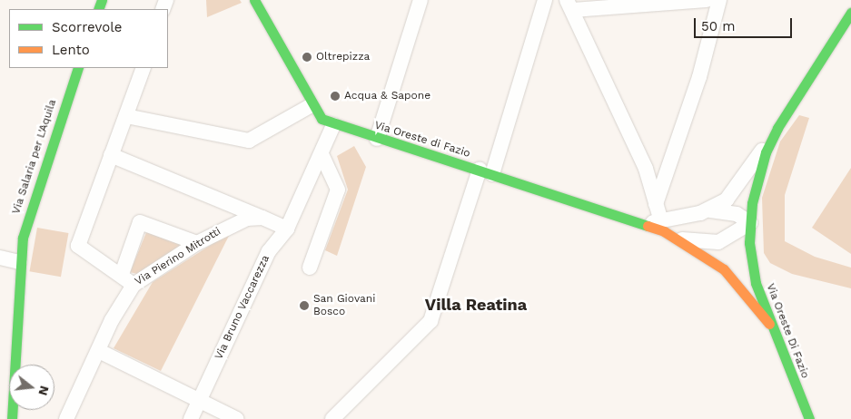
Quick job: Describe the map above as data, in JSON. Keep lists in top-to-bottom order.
{
  "streets": {
    "street": [
      "Via Oreste di Fazio",
      "Via Salaria per L'Aquila",
      "Via Pierino Mitrotti",
      "Via Bruno Vaccarezza",
      "Via Oreste Di Fazio"
    ]
  },
  "crossings": [
    ["Via Oreste di Fazio", "Via Bruno Vaccarezza"],
    ["Via Oreste di Fazio", "Via Oreste Di Fazio"]
  ],
  "districts": ["Villa Reatina"],
  "places": ["Oltrepizza", "Acqua & Sapone", "San Giovani Bosco"],
  "legend": ["Scorrevole", "Lento"],
  "scale_bar": "50 m",
  "north": "right"
}
